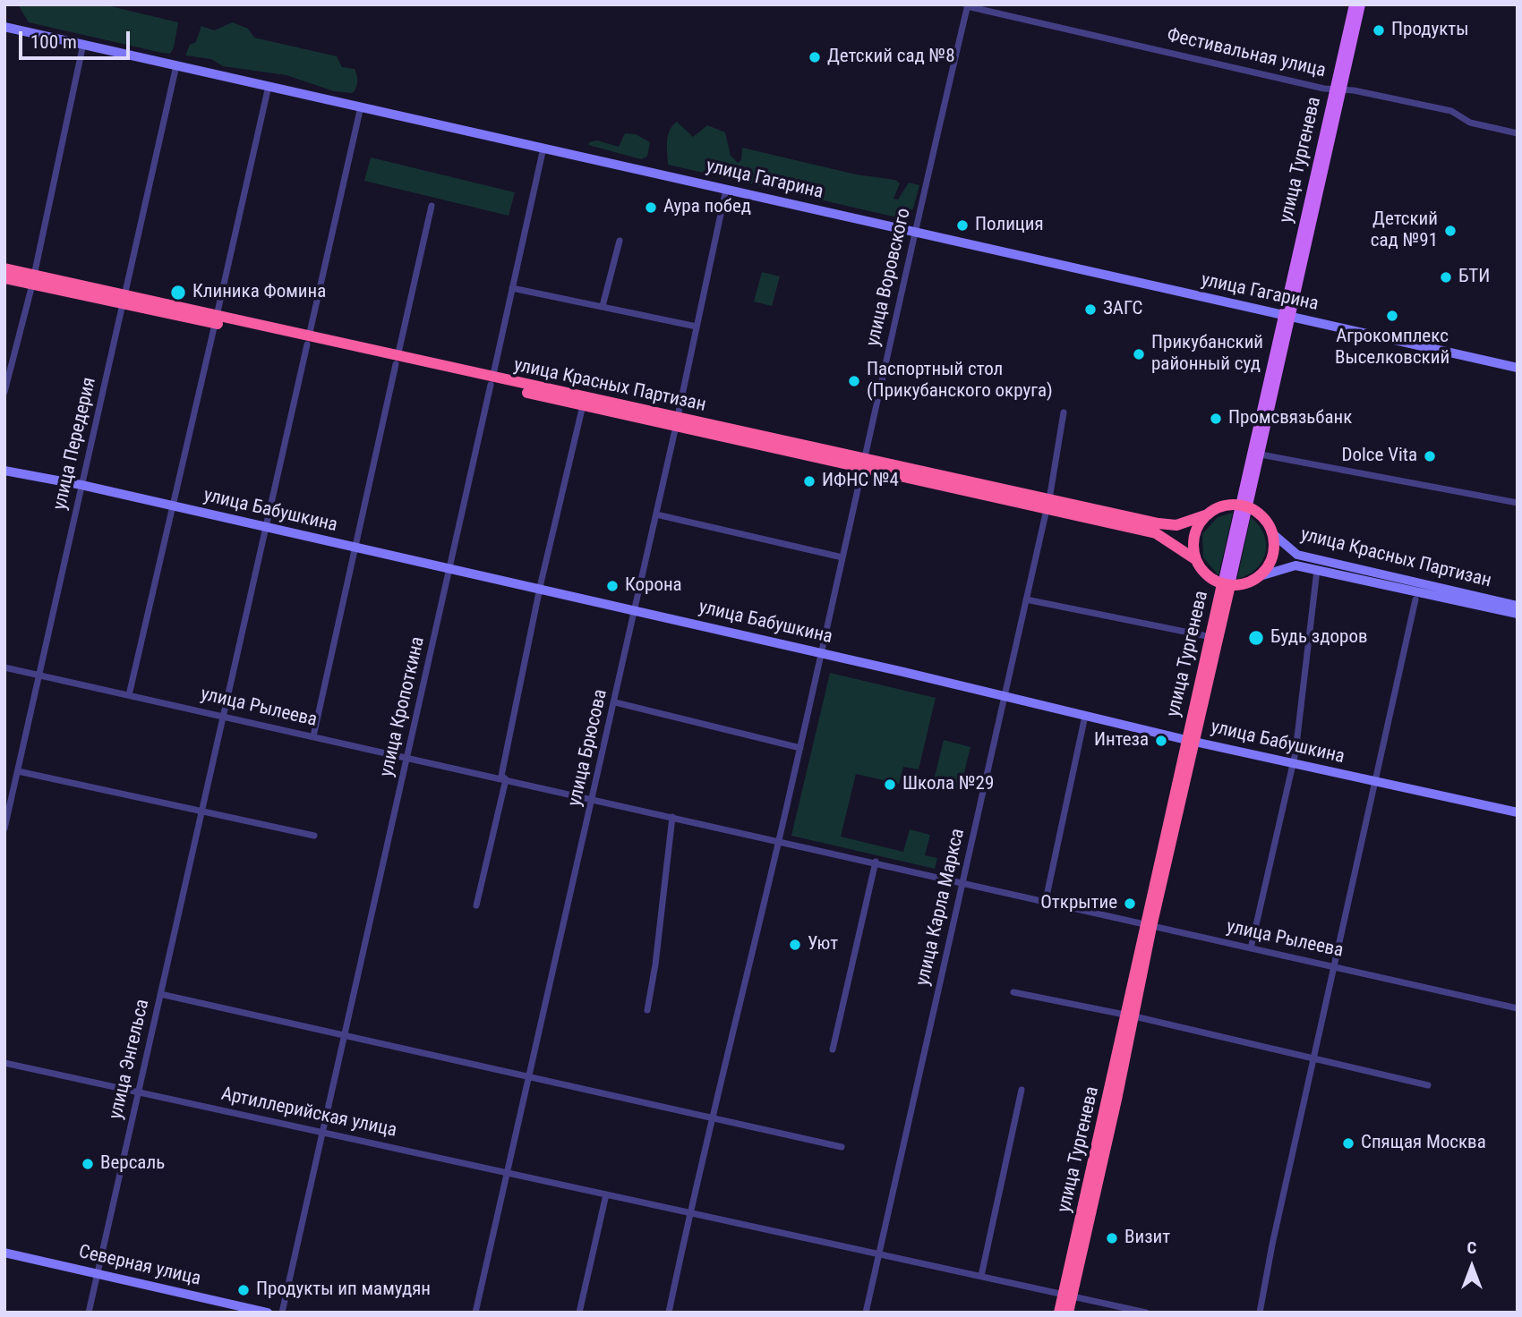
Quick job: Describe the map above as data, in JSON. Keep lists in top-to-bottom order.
{
  "streets": {
    "highway": ["улица Тургенева", "улица Красных Партизан"],
    "street": [
      "Фестивальная улица",
      "улица Гагарина",
      "улица Воровского",
      "улица Передерия",
      "улица Бабушкина",
      "улица Кропоткина",
      "улица Рылеева",
      "улица Брюсова",
      "улица Карла Маркса",
      "улица Энгельса",
      "Артиллерийская улица",
      "Северная улица"
    ]
  },
  "crossings": [
    ["Фестивальная улица", "улица Тургенева"],
    ["Фестивальная улица", "улица Воровского"],
    ["улица Тургенева", "улица Гагарина"],
    ["улица Тургенева", "улица Красных Партизан"],
    ["улица Тургенева", "улица Бабушкина"],
    ["улица Тургенева", "улица Рылеева"],
    ["улица Тургенева", "Артиллерийская улица"],
    ["улица Гагарина", "улица Воровского"],
    ["улица Гагарина", "улица Передерия"],
    ["улица Гагарина", "улица Кропоткина"],
    ["улица Гагарина", "улица Брюсова"],
    ["улица Гагарина", "улица Энгельса"],
    ["улица Воровского", "улица Красных Партизан"],
    ["улица Воровского", "улица Бабушкина"],
    ["улица Воровского", "улица Рылеева"],
    ["улица Воровского", "Артиллерийская улица"],
    ["улица Красных Партизан", "улица Передерия"],
    ["улица Красных Партизан", "улица Кропоткина"],
    ["улица Красных Партизан", "улица Брюсова"],
    ["улица Красных Партизан", "улица Карла Маркса"],
    ["улица Красных Партизан", "улица Энгельса"],
    ["улица Передерия", "улица Бабушкина"],
    ["улица Передерия", "улица Рылеева"],
    ["улица Бабушкина", "улица Кропоткина"],
    ["улица Бабушкина", "улица Брюсова"],
    ["улица Бабушкина", "улица Карла Маркса"],
    ["улица Бабушкина", "улица Энгельса"],
    ["улица Кропоткина", "улица Рылеева"],
    ["улица Кропоткина", "Артиллерийская улица"],
    ["улица Рылеева", "улица Брюсова"],
    ["улица Рылеева", "улица Карла Маркса"],
    ["улица Рылеева", "улица Энгельса"],
    ["улица Брюсова", "Артиллерийская улица"],
    ["улица Карла Маркса", "Артиллерийская улица"],
    ["улица Энгельса", "Артиллерийская улица"],
    ["улица Энгельса", "Северная улица"]
  ],
  "places": [
    "Продукты",
    "Детский сад №8",
    "Аура побед",
    "Полиция",
    "Детский сад №91",
    "БТИ",
    "Клиника Фомина",
    "ЗАГС",
    "Агрокомплекс Выселковский",
    "Прикубанский районный суд",
    "Паспортный стол (Прикубанского округа)",
    "Промсвязьбанк",
    "Dolce Vita",
    "ИФНС №4",
    "Корона",
    "Будь здоров",
    "Интеза",
    "Школа №29",
    "Открытие",
    "Уют",
    "Спящая Москва",
    "Версаль",
    "Визит",
    "Продукты ип мамудян"
  ],
  "scale_bar": "100 m",
  "north": "top"
}
